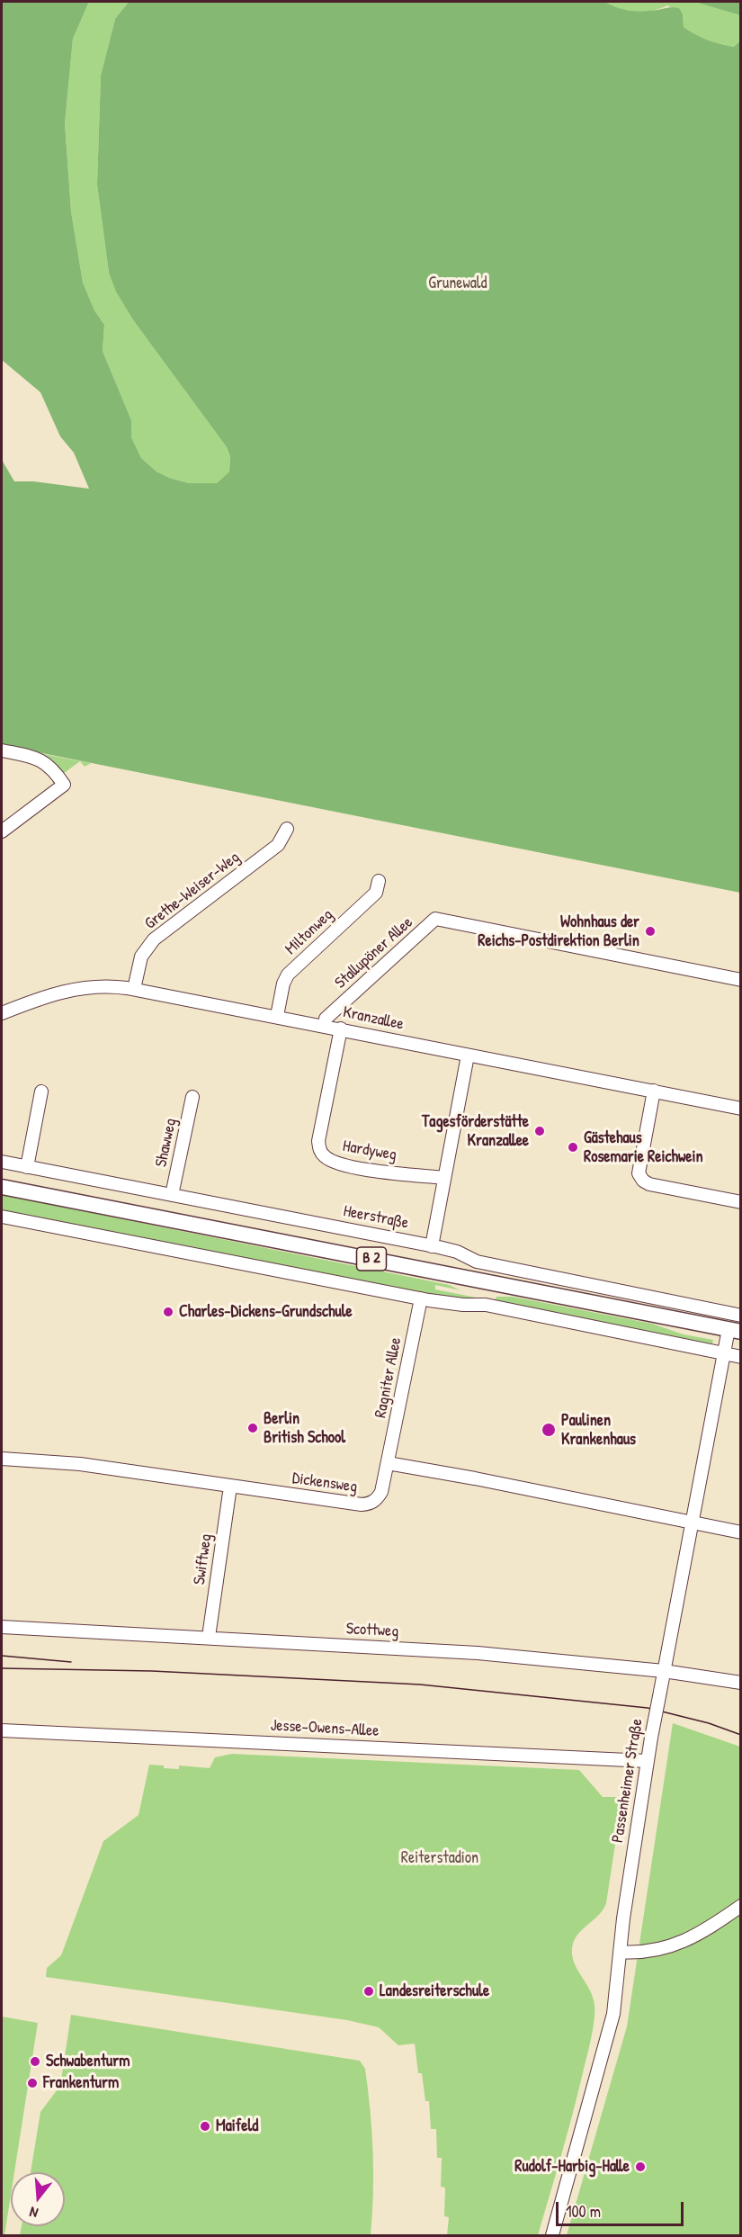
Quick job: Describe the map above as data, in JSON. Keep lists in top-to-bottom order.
{
  "streets": {
    "main road": ["B 2"],
    "street": [
      "Grethe-Weiser-Weg",
      "Miltonweg",
      "Stallupöner Allee",
      "Kranzallee",
      "Shawweg",
      "Hardyweg",
      "Heerstraße",
      "Ragniter Allee",
      "Dickensweg",
      "Swiftweg",
      "Scottweg",
      "Jesse-Owens-Allee",
      "Passenheimer Straße"
    ]
  },
  "crossings": [
    ["Grethe-Weiser-Weg", "Kranzallee"],
    ["Miltonweg", "Kranzallee"],
    ["Stallupöner Allee", "Kranzallee"],
    ["Kranzallee", "Hardyweg"],
    ["Shawweg", "Heerstraße"],
    ["B 2", "Passenheimer Straße"],
    ["Ragniter Allee", "Dickensweg"],
    ["Dickensweg", "Swiftweg"],
    ["Swiftweg", "Scottweg"],
    ["Scottweg", "Passenheimer Straße"],
    ["Jesse-Owens-Allee", "Passenheimer Straße"]
  ],
  "parks": ["Grunewald", "Reiterstadion"],
  "places": [
    "Wohnhaus der Reichs-Postdirektion Berlin",
    "Tagesförderstätte Kranzallee",
    "Gästehaus Rosemarie Reichwein",
    "Charles-Dickens-Grundschule",
    "Berlin British School",
    "Paulinen Krankenhaus",
    "Landesreiterschule",
    "Schwabenturm",
    "Frankenturm",
    "Maifeld",
    "Rudolf-Harbig-Halle"
  ],
  "scale_bar": "100 m",
  "north": "bottom"
}
